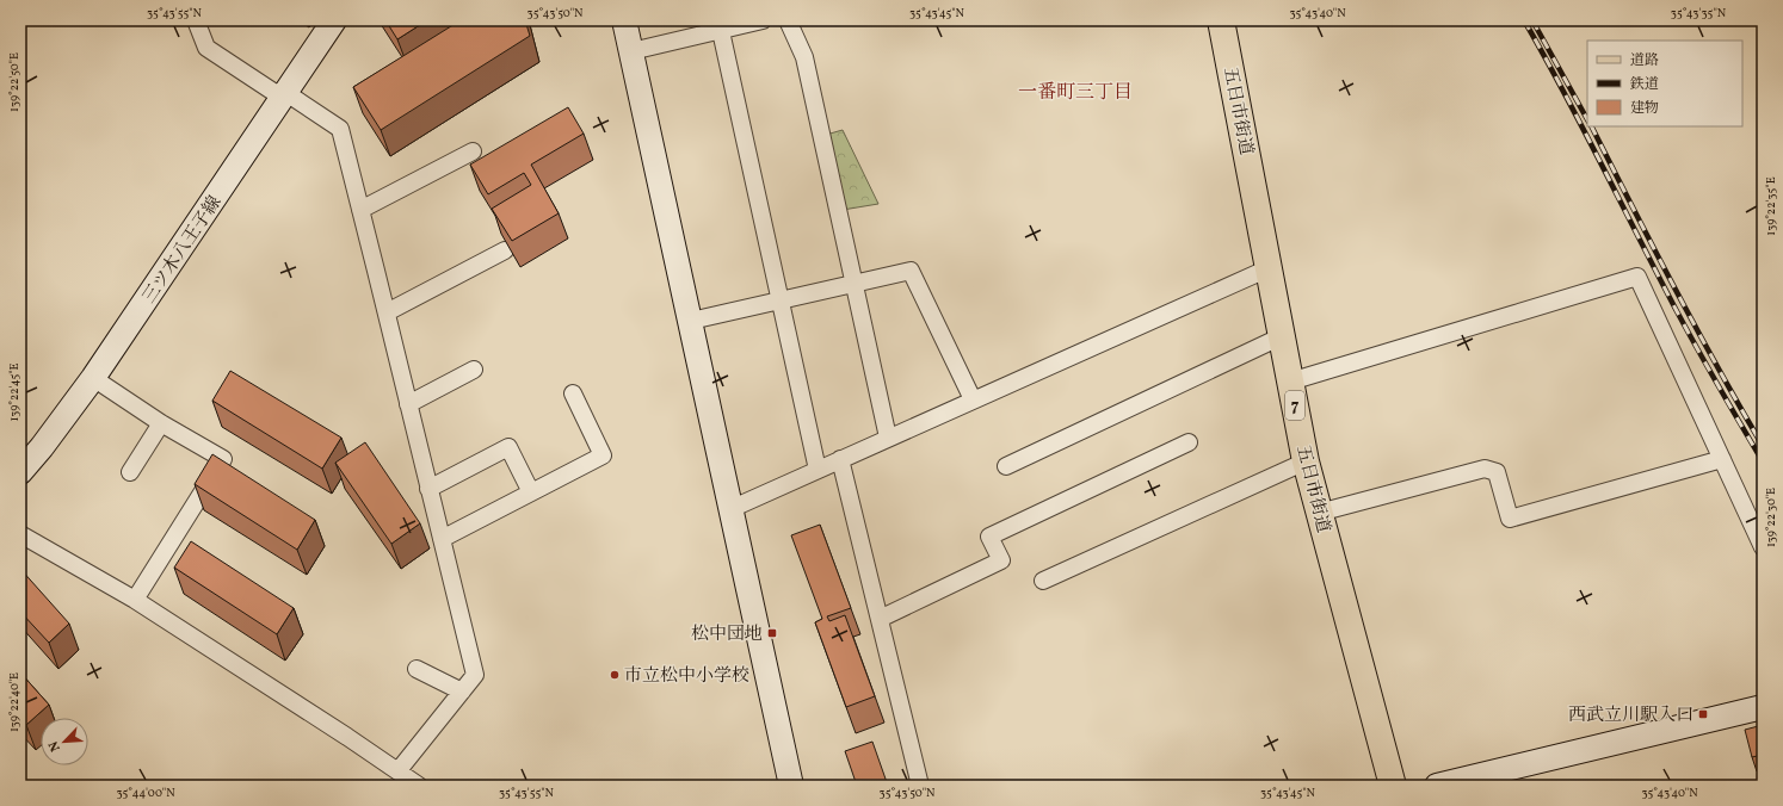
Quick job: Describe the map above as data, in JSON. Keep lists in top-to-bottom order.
{
  "streets": {
    "main road": ["五日市街道", "7"],
    "street": ["三ツ木八王子線"]
  },
  "districts": ["一番町三丁目"],
  "places": {
    "transit": ["松中団地", "西武立川駅入口"],
    "other": ["市立松中小学校"]
  },
  "legend": ["道路", "鉄道", "建物"],
  "north": "bottom left",
  "coordinates": [
    "35°43'55\"N",
    "35°43'50\"N",
    "35°43'45\"N",
    "35°43'40\"N",
    "35°43'35\"N",
    "139°22'50\"E",
    "139°22'35\"E",
    "139°22'45\"E",
    "139°22'30\"E",
    "139°22'40\"E",
    "35°44'00\"N"
  ]
}
